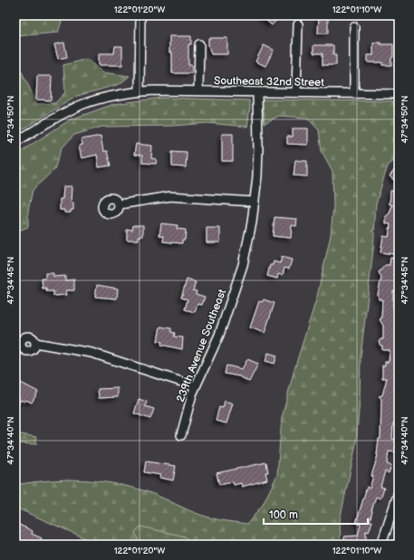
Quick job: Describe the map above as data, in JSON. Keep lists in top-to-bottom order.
{
  "streets": {
    "street": ["Southeast 32nd Street", "239th Avenue Southeast"]
  },
  "crossings": [
    ["Southeast 32nd Street", "239th Avenue Southeast"]
  ],
  "scale_bar": "100 m",
  "coordinates": [
    "122°01'20\"W",
    "122°01'10\"W",
    "47°34'50\"N",
    "47°34'45\"N",
    "47°34'40\"N"
  ]
}
